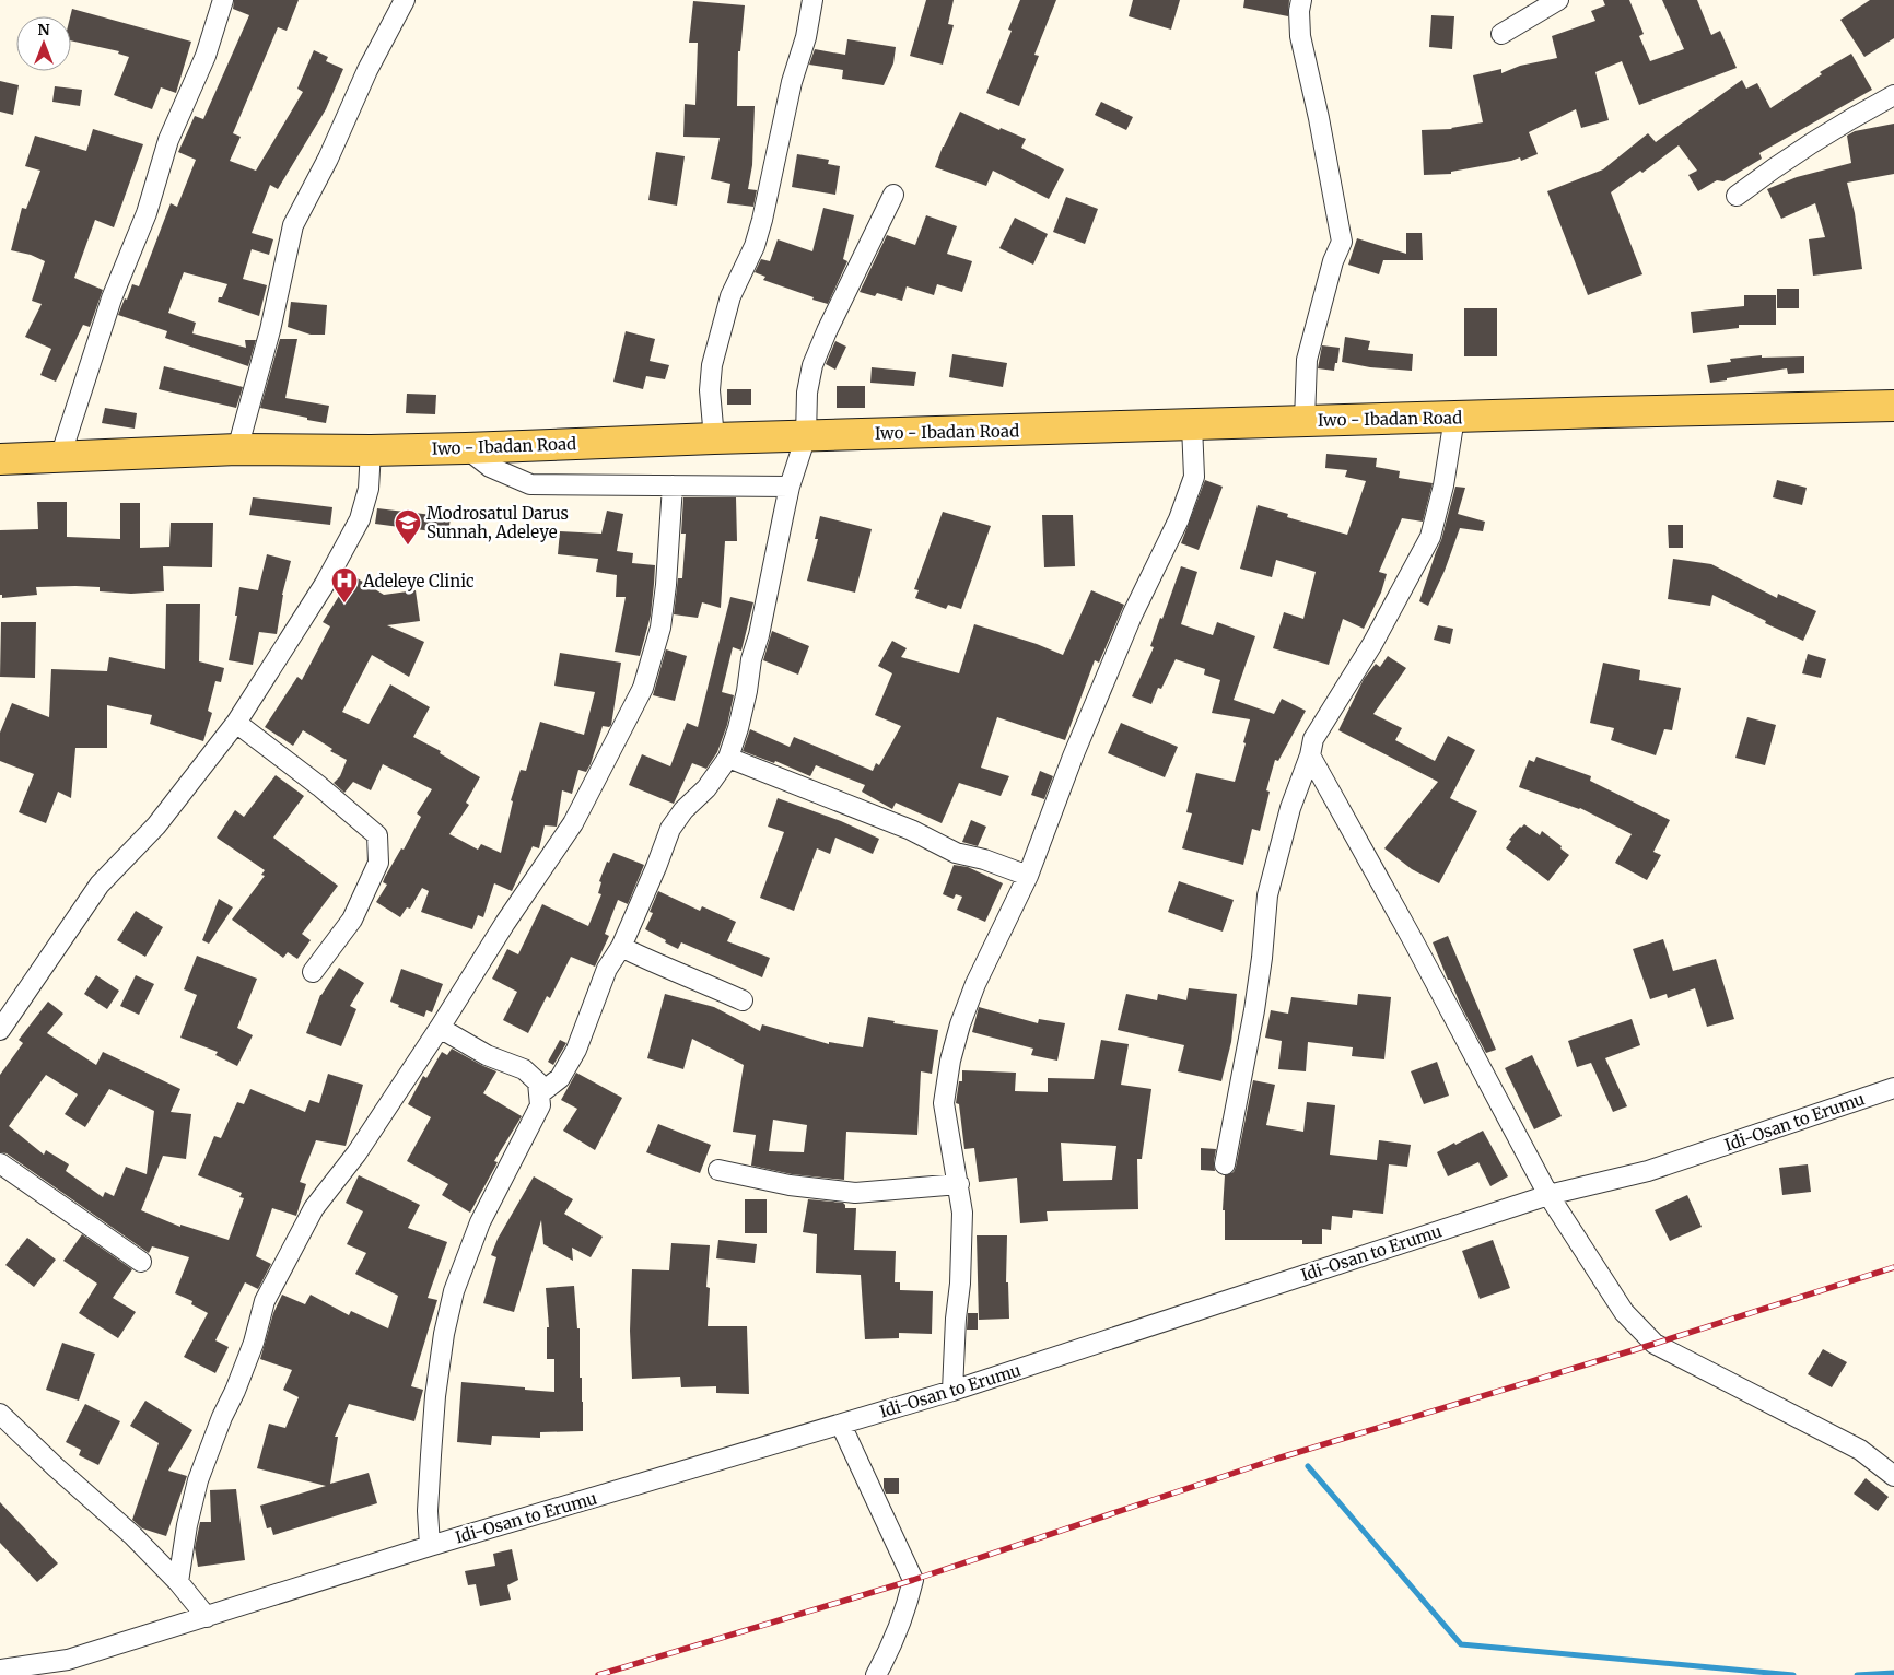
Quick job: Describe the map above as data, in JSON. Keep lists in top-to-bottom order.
{
  "streets": {
    "main road": ["Iwo - Ibadan Road"],
    "street": ["Idi-Osan to Erumu"]
  },
  "places": {
    "school or university": ["Modrosatul Darus Sunnah, Adeleye"],
    "hospital": ["Adeleye Clinic"]
  },
  "north": "top"
}
